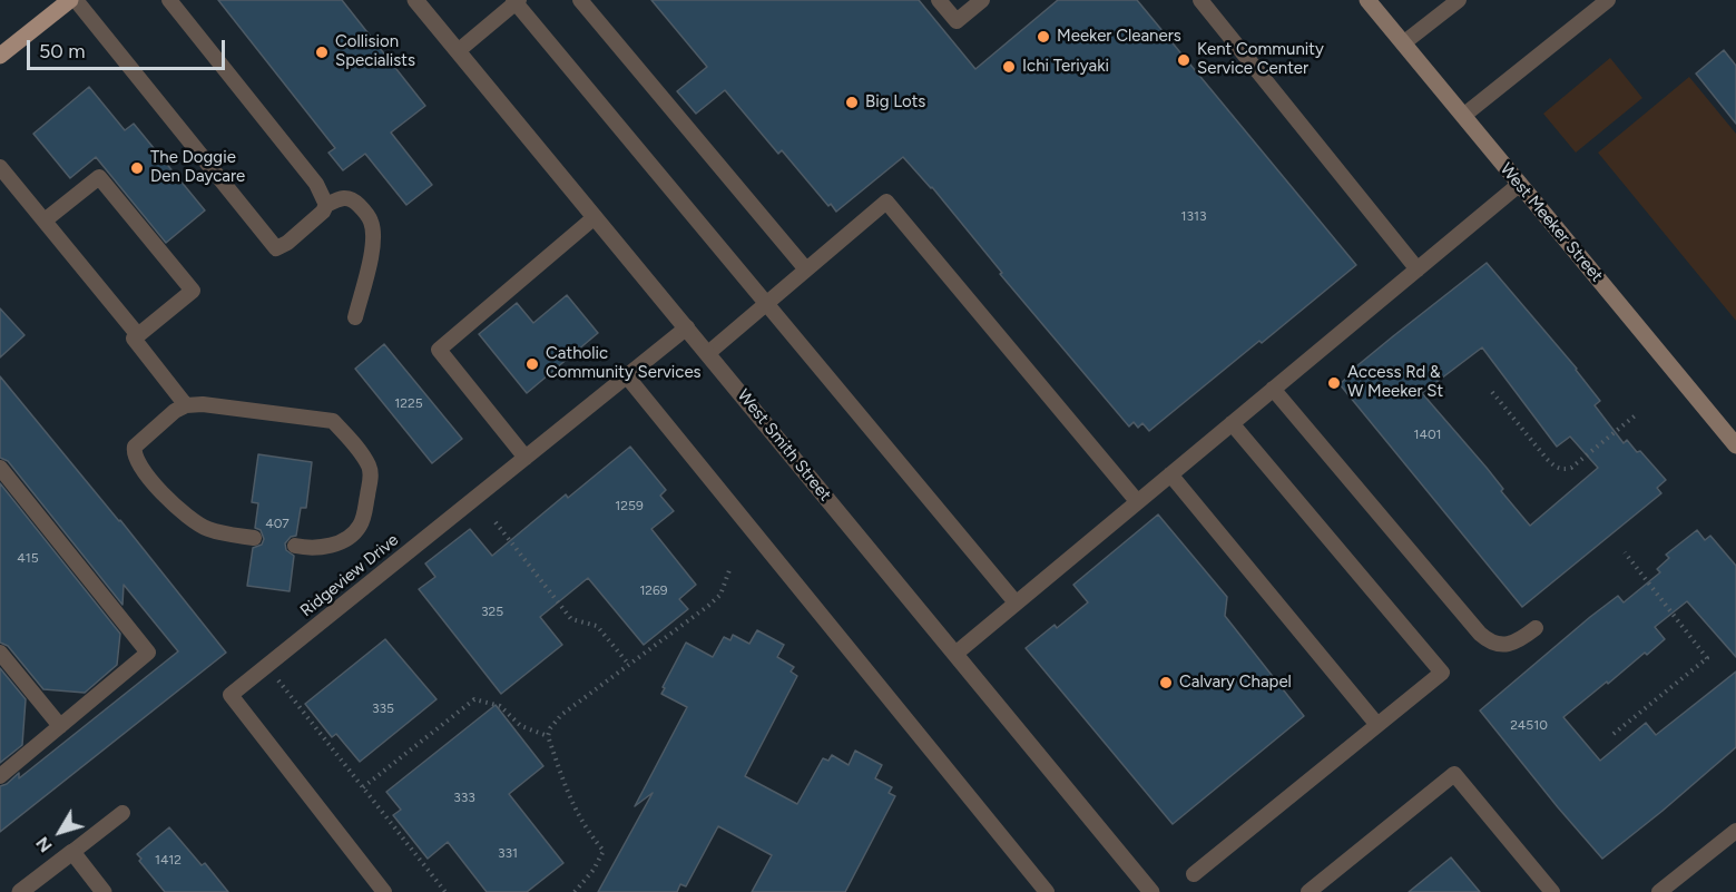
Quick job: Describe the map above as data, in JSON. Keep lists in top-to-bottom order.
{
  "streets": {
    "main road": ["West Meeker Street"],
    "street": ["West Smith Street"],
    "lane": ["Ridgeview Drive"]
  },
  "crossings": [
    ["West Smith Street", "Ridgeview Drive"]
  ],
  "places": [
    "Meeker Cleaners",
    "Collision Specialists",
    "Kent Community Service Center",
    "Ichi Teriyaki",
    "Big Lots",
    "The Doggie Den Daycare",
    "Catholic Community Services",
    "Access Rd & W Meeker St",
    "Calvary Chapel"
  ],
  "house_numbers": [
    "1313",
    "1225",
    "1401",
    "1259",
    "407",
    "415",
    "1269",
    "325",
    "335",
    "24510",
    "333",
    "331",
    "1412"
  ],
  "scale_bar": "50 m",
  "north": "bottom left"
}
